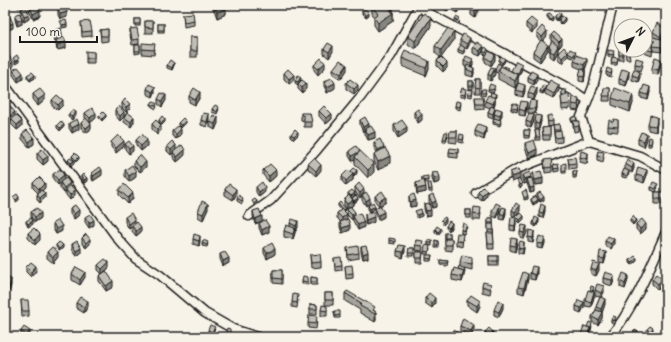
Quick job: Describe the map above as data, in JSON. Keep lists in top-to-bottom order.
{
  "scale_bar": "100 m",
  "north": "top right"
}
